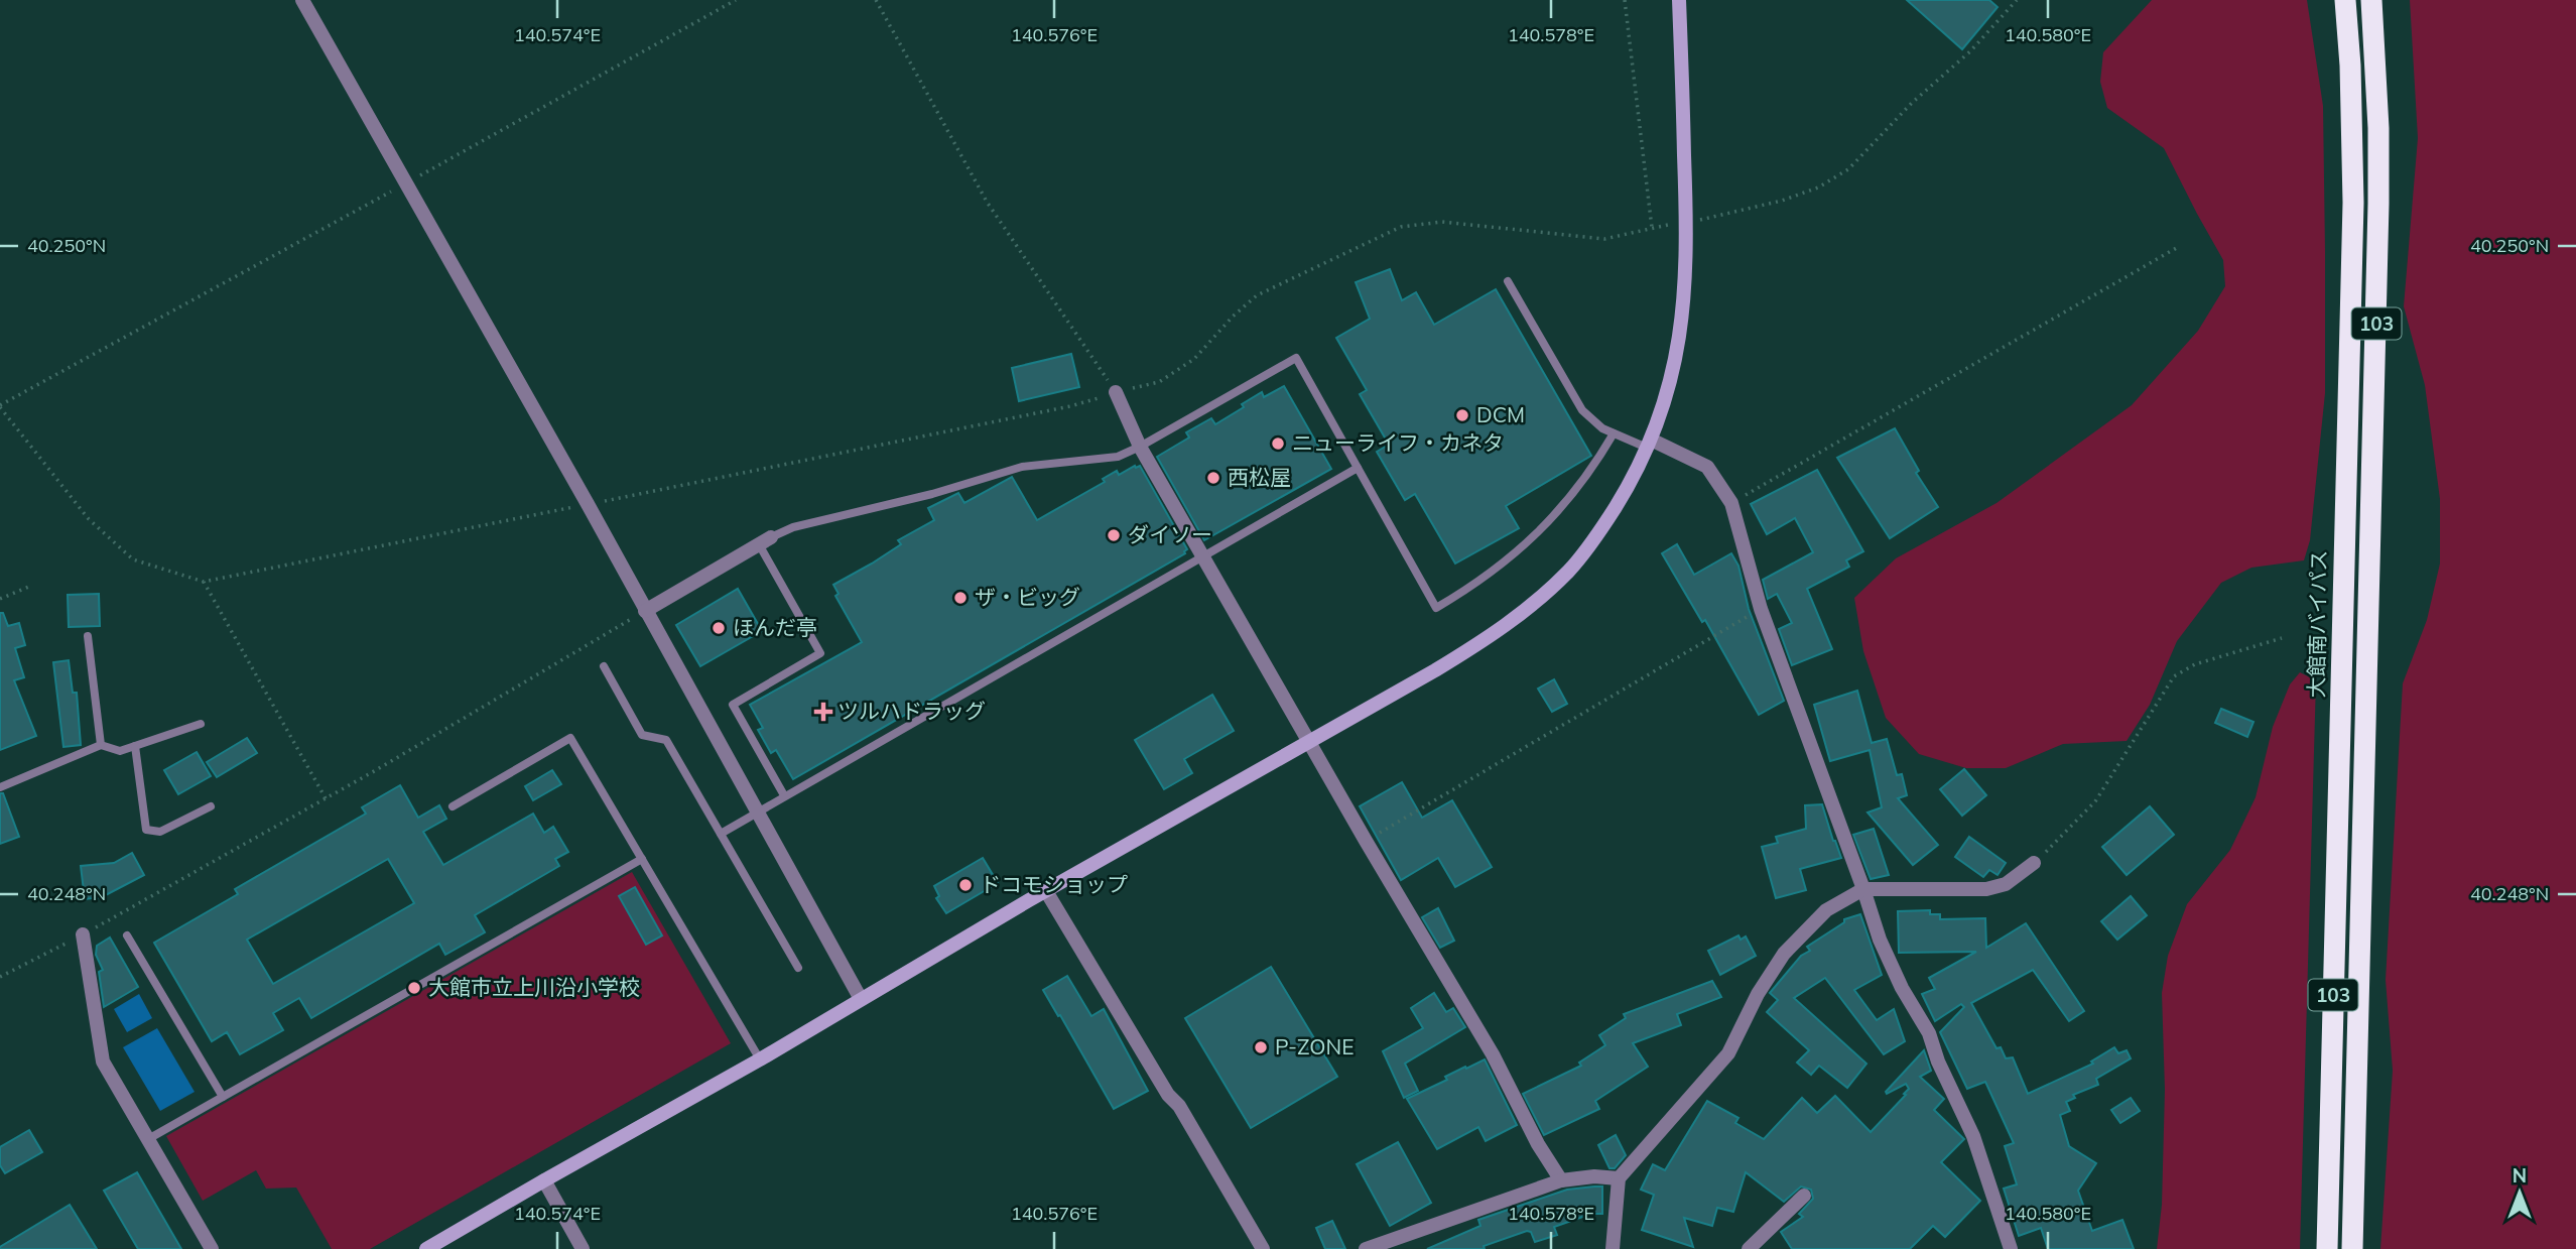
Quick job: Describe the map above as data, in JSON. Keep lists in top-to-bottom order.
{
  "streets": {
    "highway": ["103", "大館南バイパス"]
  },
  "places": {
    "other": [
      "DCM",
      "ニューライフ・カネタ",
      "西松屋",
      "ダイソー",
      "ザ・ビッグ",
      "ほんだ亭",
      "ドコモショップ",
      "大館市立上川沿小学校",
      "P-ZONE"
    ],
    "health": ["ツルハドラッグ"]
  },
  "north": "top",
  "coordinates": [
    "140.574°E",
    "140.576°E",
    "140.578°E",
    "140.580°E",
    "40.250°N",
    "40.248°N"
  ]
}
